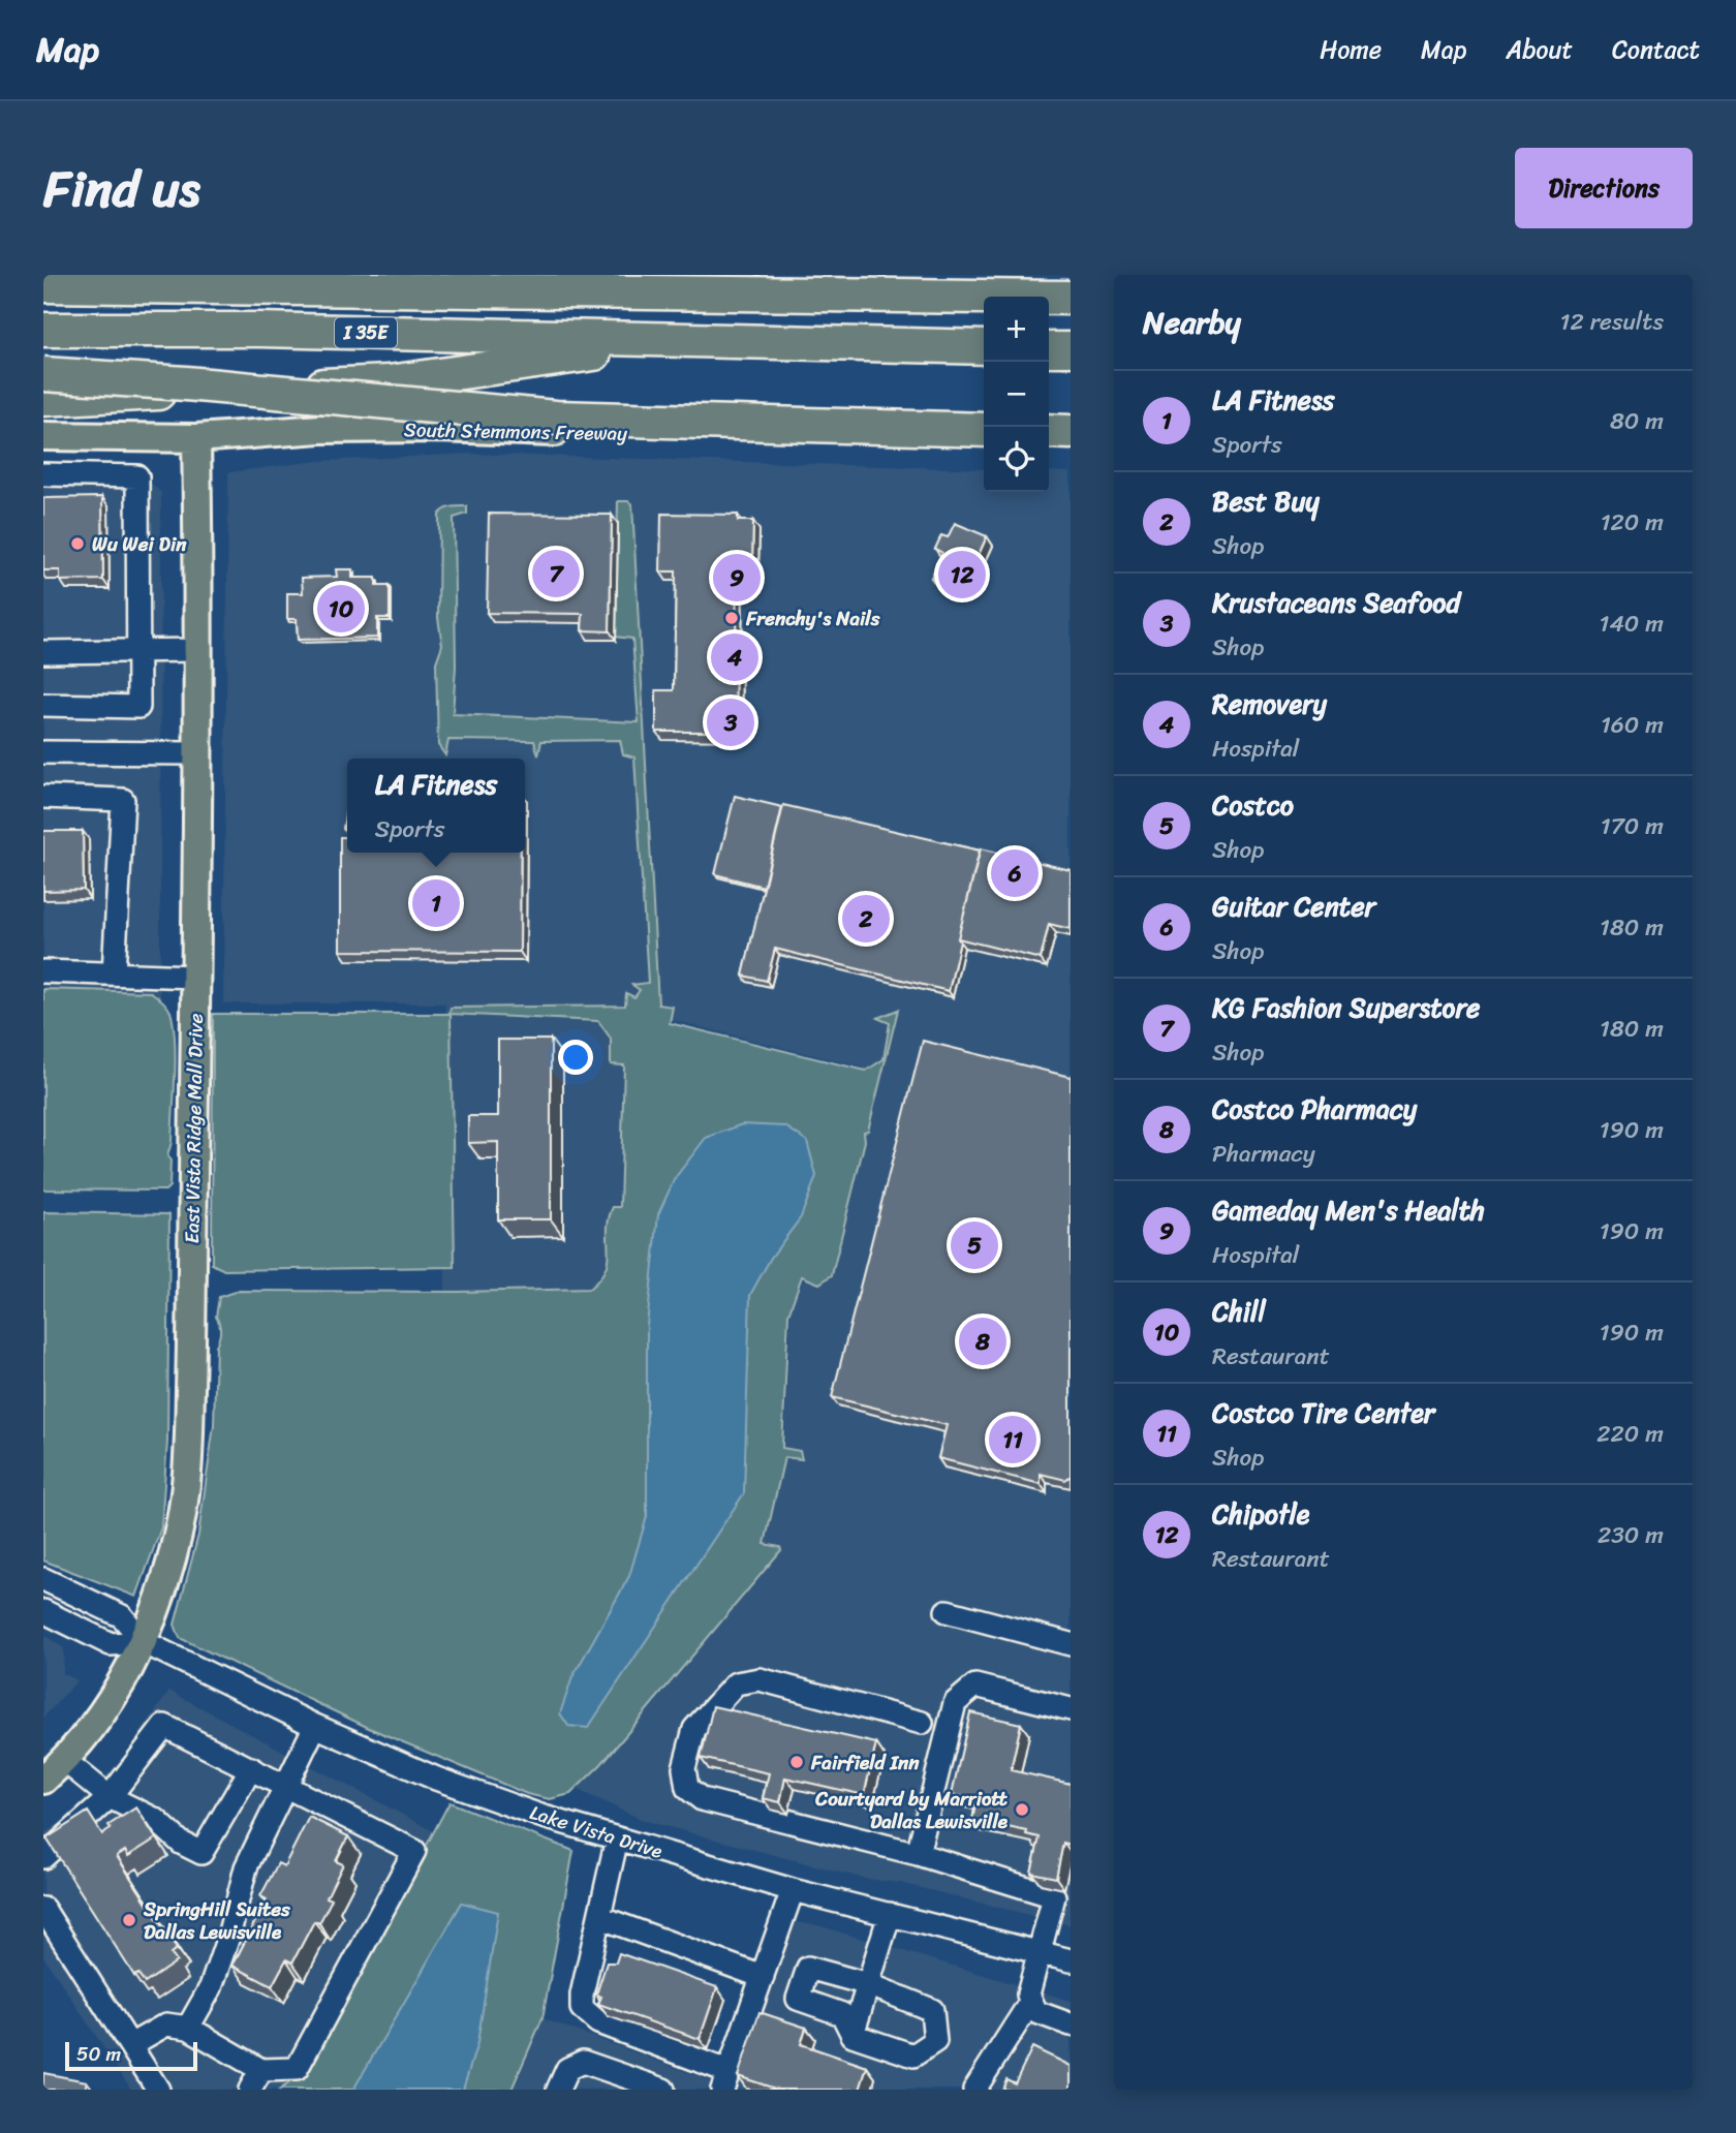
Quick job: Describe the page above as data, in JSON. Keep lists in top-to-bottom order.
{
  "streets": {
    "highway": ["I 35E"],
    "main road": ["South Stemmons Freeway", "East Vista Ridge Mall Drive"],
    "street": ["Lake Vista Drive"]
  },
  "crossings": [
    ["South Stemmons Freeway", "East Vista Ridge Mall Drive"],
    ["East Vista Ridge Mall Drive", "Lake Vista Drive"]
  ],
  "places": [
    "Wu Wei Din",
    "Frenchy's Nails",
    "Fairfield Inn",
    "Courtyard by Marriott Dallas Lewisville",
    "SpringHill Suites Dallas Lewisville"
  ],
  "scale_bar": "50 m",
  "page": {
    "header": "Map",
    "nav": [
      "Home",
      "Map",
      "About",
      "Contact"
    ],
    "title": "Find us",
    "buttons": "Directions",
    "heading": ["Nearby", "12 results"],
    "map_buttons": ["+", "−"],
    "list": [
      {
        "mark": "1",
        "name": "LA Fitness",
        "note": "Sports",
        "value": "80 m"
      },
      {
        "mark": "2",
        "name": "Best Buy",
        "note": "Shop",
        "value": "120 m"
      },
      {
        "mark": "3",
        "name": "Krustaceans Seafood",
        "note": "Shop",
        "value": "140 m"
      },
      {
        "mark": "4",
        "name": "Removery",
        "note": "Hospital",
        "value": "160 m"
      },
      {
        "mark": "5",
        "name": "Costco",
        "note": "Shop",
        "value": "170 m"
      },
      {
        "mark": "6",
        "name": "Guitar Center",
        "note": "Shop",
        "value": "180 m"
      },
      {
        "mark": "7",
        "name": "KG Fashion Superstore",
        "note": "Shop",
        "value": "180 m"
      },
      {
        "mark": "8",
        "name": "Costco Pharmacy",
        "note": "Pharmacy",
        "value": "190 m"
      },
      {
        "mark": "9",
        "name": "Gameday Men's Health",
        "note": "Hospital",
        "value": "190 m"
      },
      {
        "mark": "10",
        "name": "Chill",
        "note": "Restaurant",
        "value": "190 m"
      },
      {
        "mark": "11",
        "name": "Costco Tire Center",
        "note": "Shop",
        "value": "220 m"
      },
      {
        "mark": "12",
        "name": "Chipotle",
        "note": "Restaurant",
        "value": "230 m"
      }
    ],
    "pins": [
      "7",
      "12",
      "9",
      "10",
      "4",
      "3",
      "6",
      "1",
      "2",
      "5",
      "8",
      "11"
    ],
    "popup": ["LA Fitness", "Sports"],
    "scale": "50 m"
  }
}
